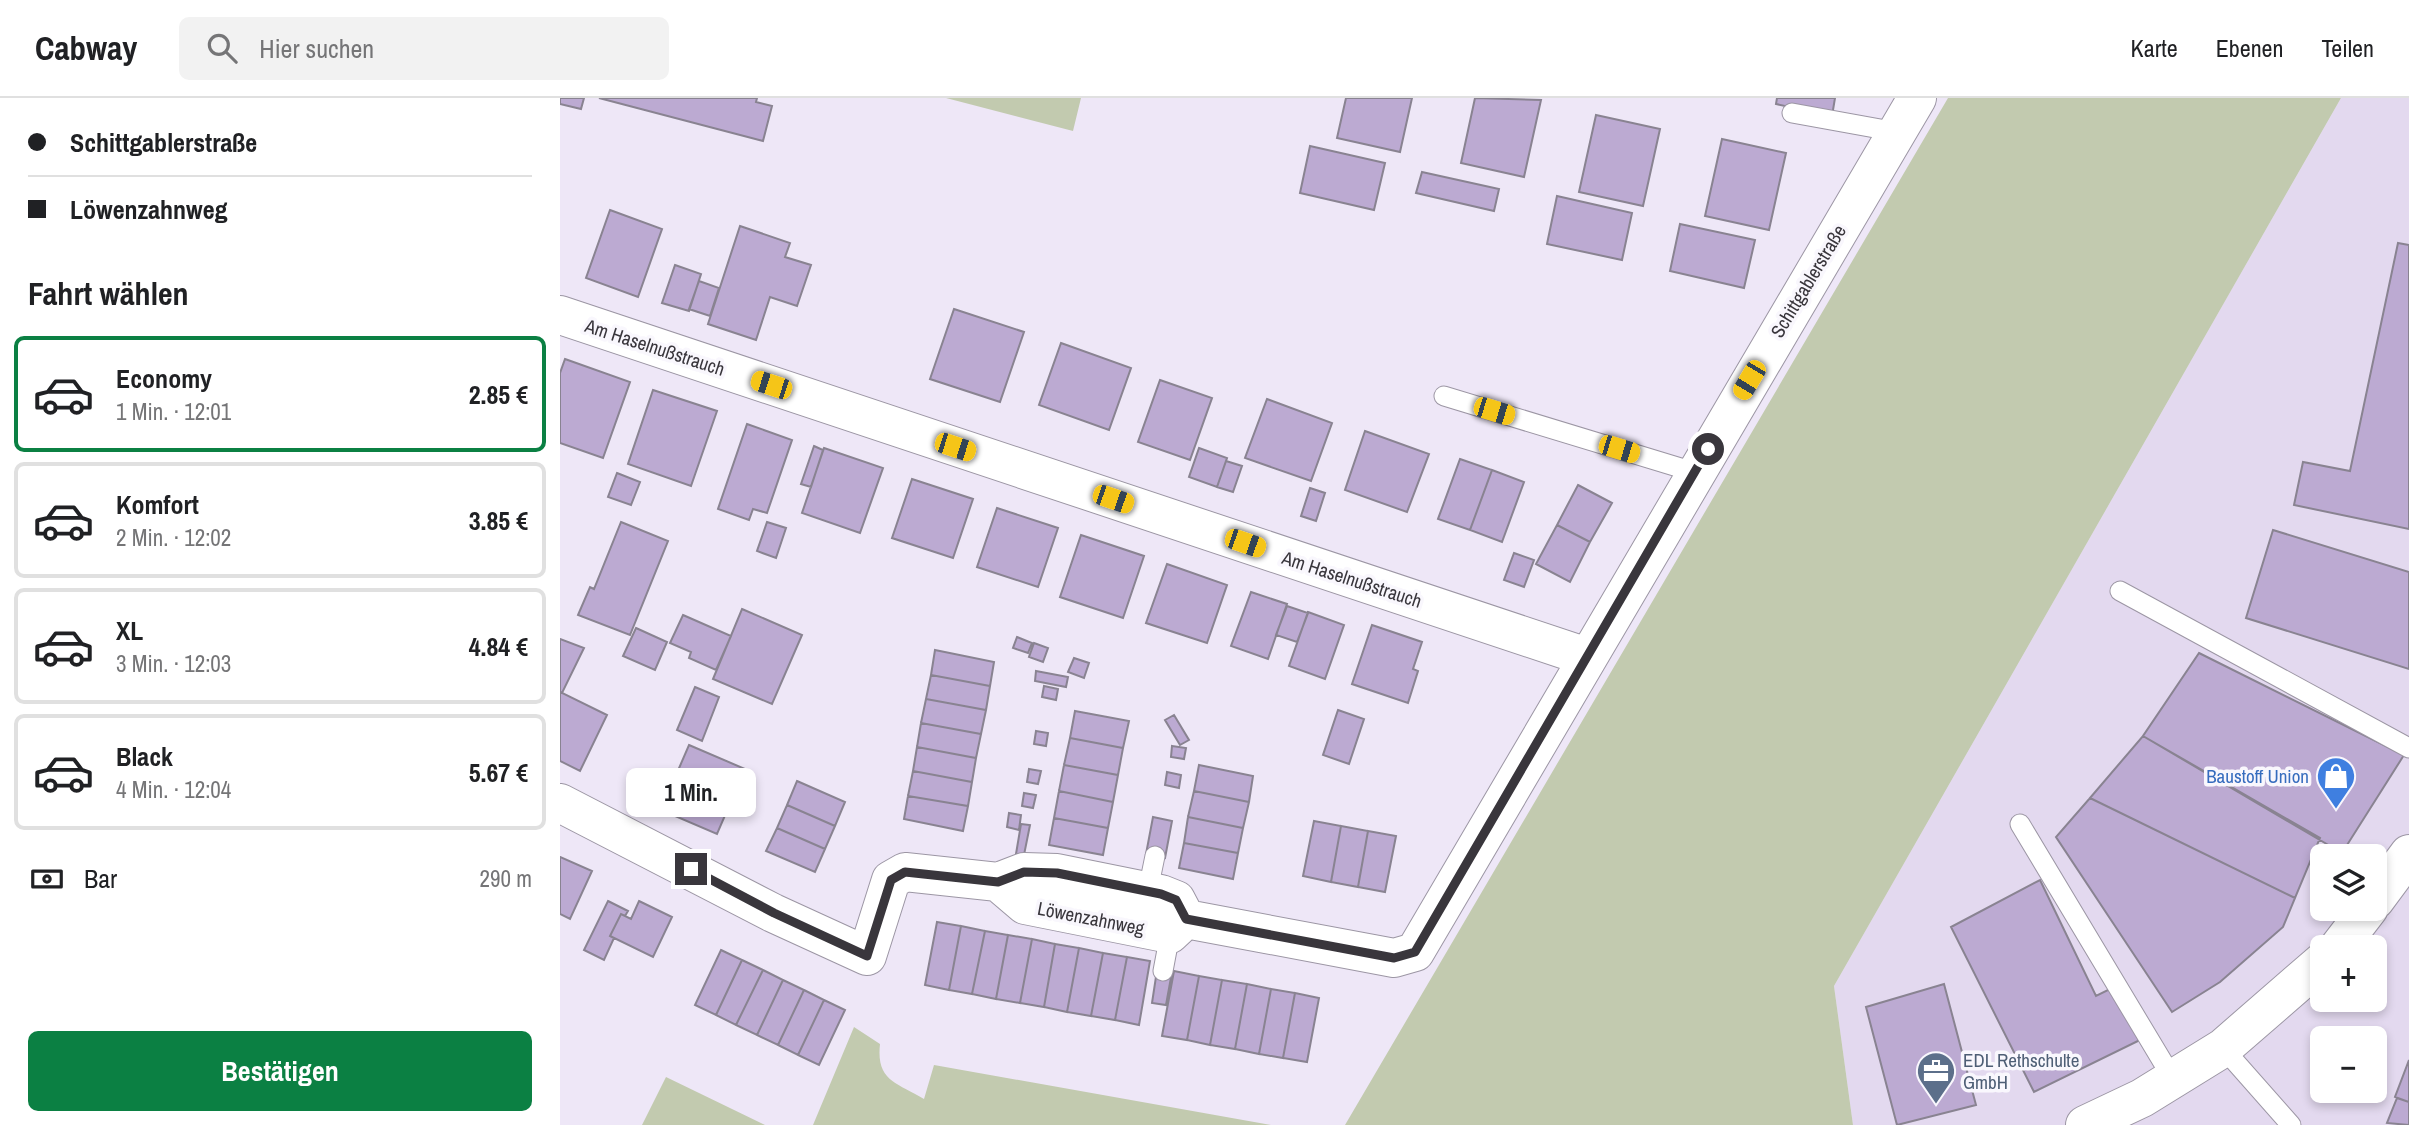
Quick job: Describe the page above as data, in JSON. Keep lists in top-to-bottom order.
{
  "streets": {
    "street": ["Schittgablerstraße", "Am Haselnußstrauch", "Löwenzahnweg"]
  },
  "crossings": [
    ["Schittgablerstraße", "Am Haselnußstrauch"],
    ["Schittgablerstraße", "Löwenzahnweg"]
  ],
  "places": {
    "shop": ["Baustoff Union"],
    "office": ["EDL Rethschulte GmbH"]
  },
  "page": {
    "header": "Cabway",
    "search": "Hier suchen",
    "nav": ["Karte", "Ebenen", "Teilen"],
    "banner": ["Schittgablerstraße", "Löwenzahnweg"],
    "heading": "Fahrt wählen",
    "list": [
      {
        "name": "Economy",
        "note": "1 Min. · 12:01",
        "value": "2.85 €"
      },
      {
        "name": "Komfort",
        "note": "2 Min. · 12:02",
        "value": "3.85 €"
      },
      {
        "name": "XL",
        "note": "3 Min. · 12:03",
        "value": "4.84 €"
      },
      {
        "name": "Black",
        "note": "4 Min. · 12:04",
        "value": "5.67 €"
      }
    ],
    "bubble": "1 Min.",
    "pay": ["Bar", "290 m"],
    "map_buttons": ["+", "−"],
    "buttons": "Bestätigen"
  }
}
